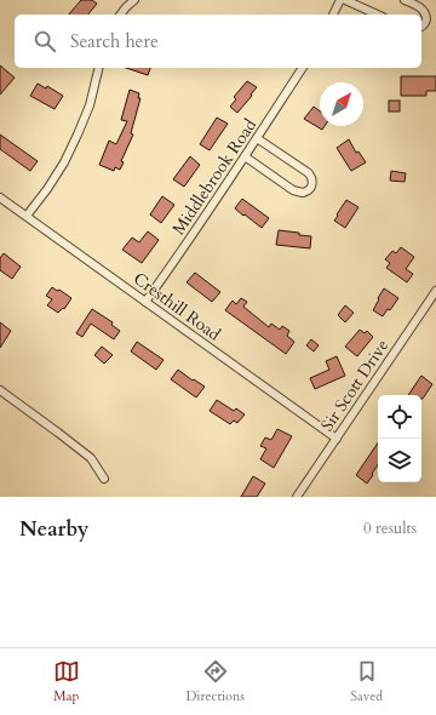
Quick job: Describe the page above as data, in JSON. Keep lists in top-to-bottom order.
{
  "streets": {
    "street": ["Middlebrook Road", "Cresthill Road", "Sir Scott Drive"]
  },
  "crossings": [
    ["Middlebrook Road", "Cresthill Road"],
    ["Cresthill Road", "Sir Scott Drive"]
  ],
  "north": "top right",
  "page": {
    "search": "Search here",
    "heading": ["Nearby", "0 results"],
    "nav": ["Map", "Directions", "Saved"]
  }
}
